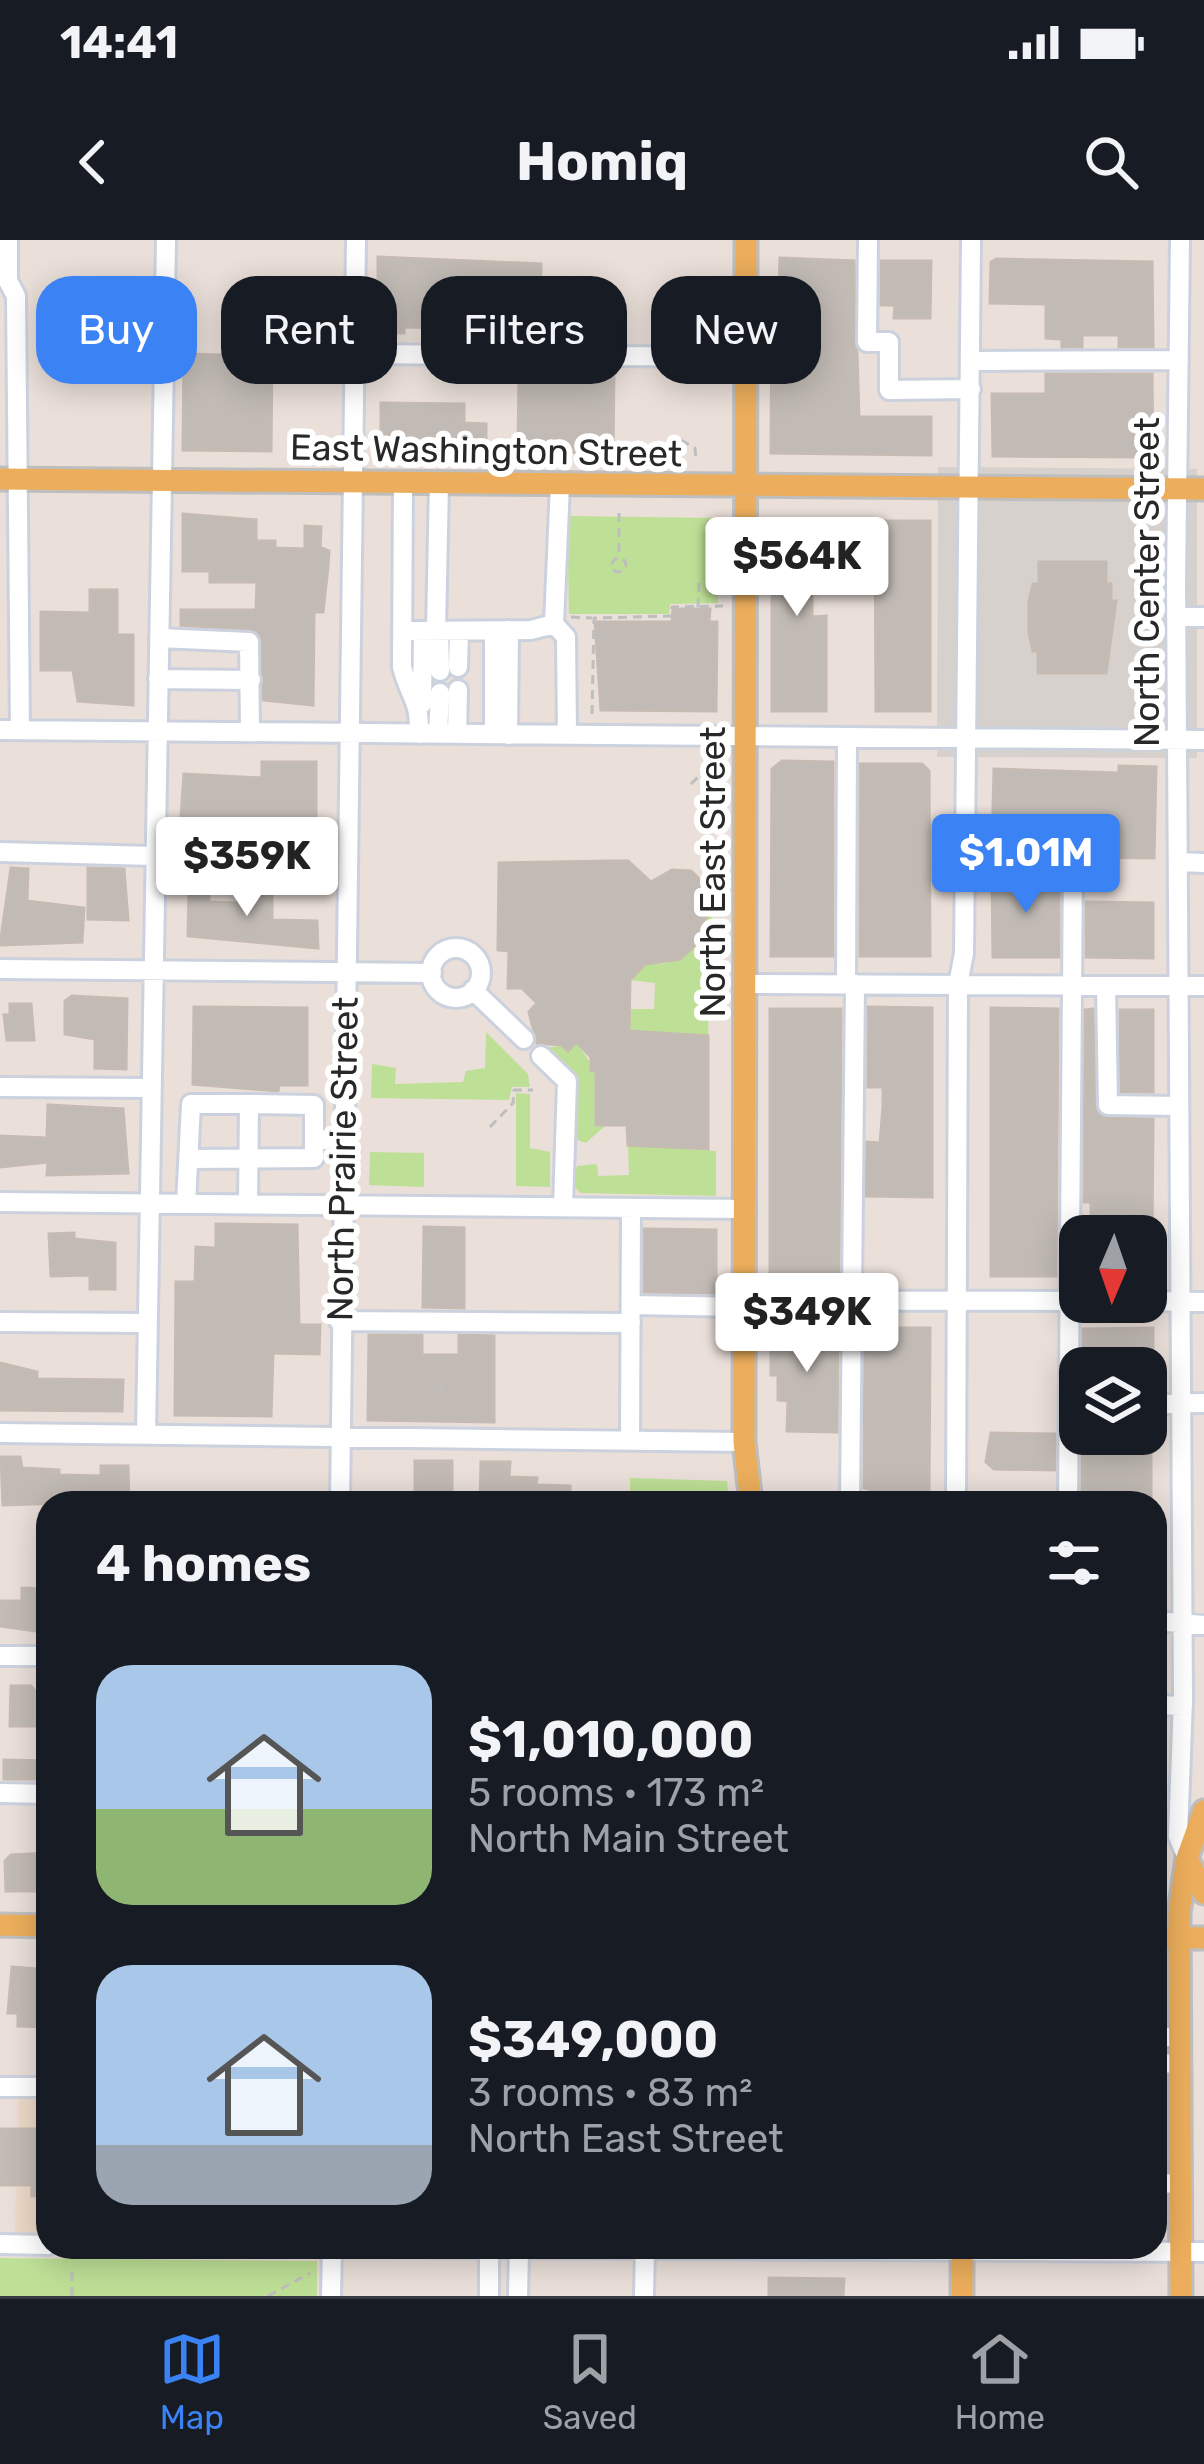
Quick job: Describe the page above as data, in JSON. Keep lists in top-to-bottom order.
{
  "streets": {
    "main road": ["East Washington Street", "North East Street"],
    "street": ["North Center Street", "North Prairie Street"]
  },
  "crossings": [
    ["East Washington Street", "North Center Street"],
    ["East Washington Street", "North East Street"],
    ["East Washington Street", "North Prairie Street"]
  ],
  "north": "bottom",
  "page": {
    "status": "14:41",
    "header": "Homiq",
    "chip": [
      "Buy",
      "Rent",
      "Filters",
      "New"
    ],
    "price": [
      "$564K",
      "$1.01M",
      "$359K",
      "$349K"
    ],
    "heading": "4 homes",
    "list": [
      {
        "name": "$1,010,000",
        "note": "5 rooms · 173 m² · North Main Street"
      },
      {
        "name": "$349,000",
        "note": "3 rooms · 83 m² · North East Street"
      }
    ],
    "tabs": ["Map", "Saved", "Home"]
  }
}
